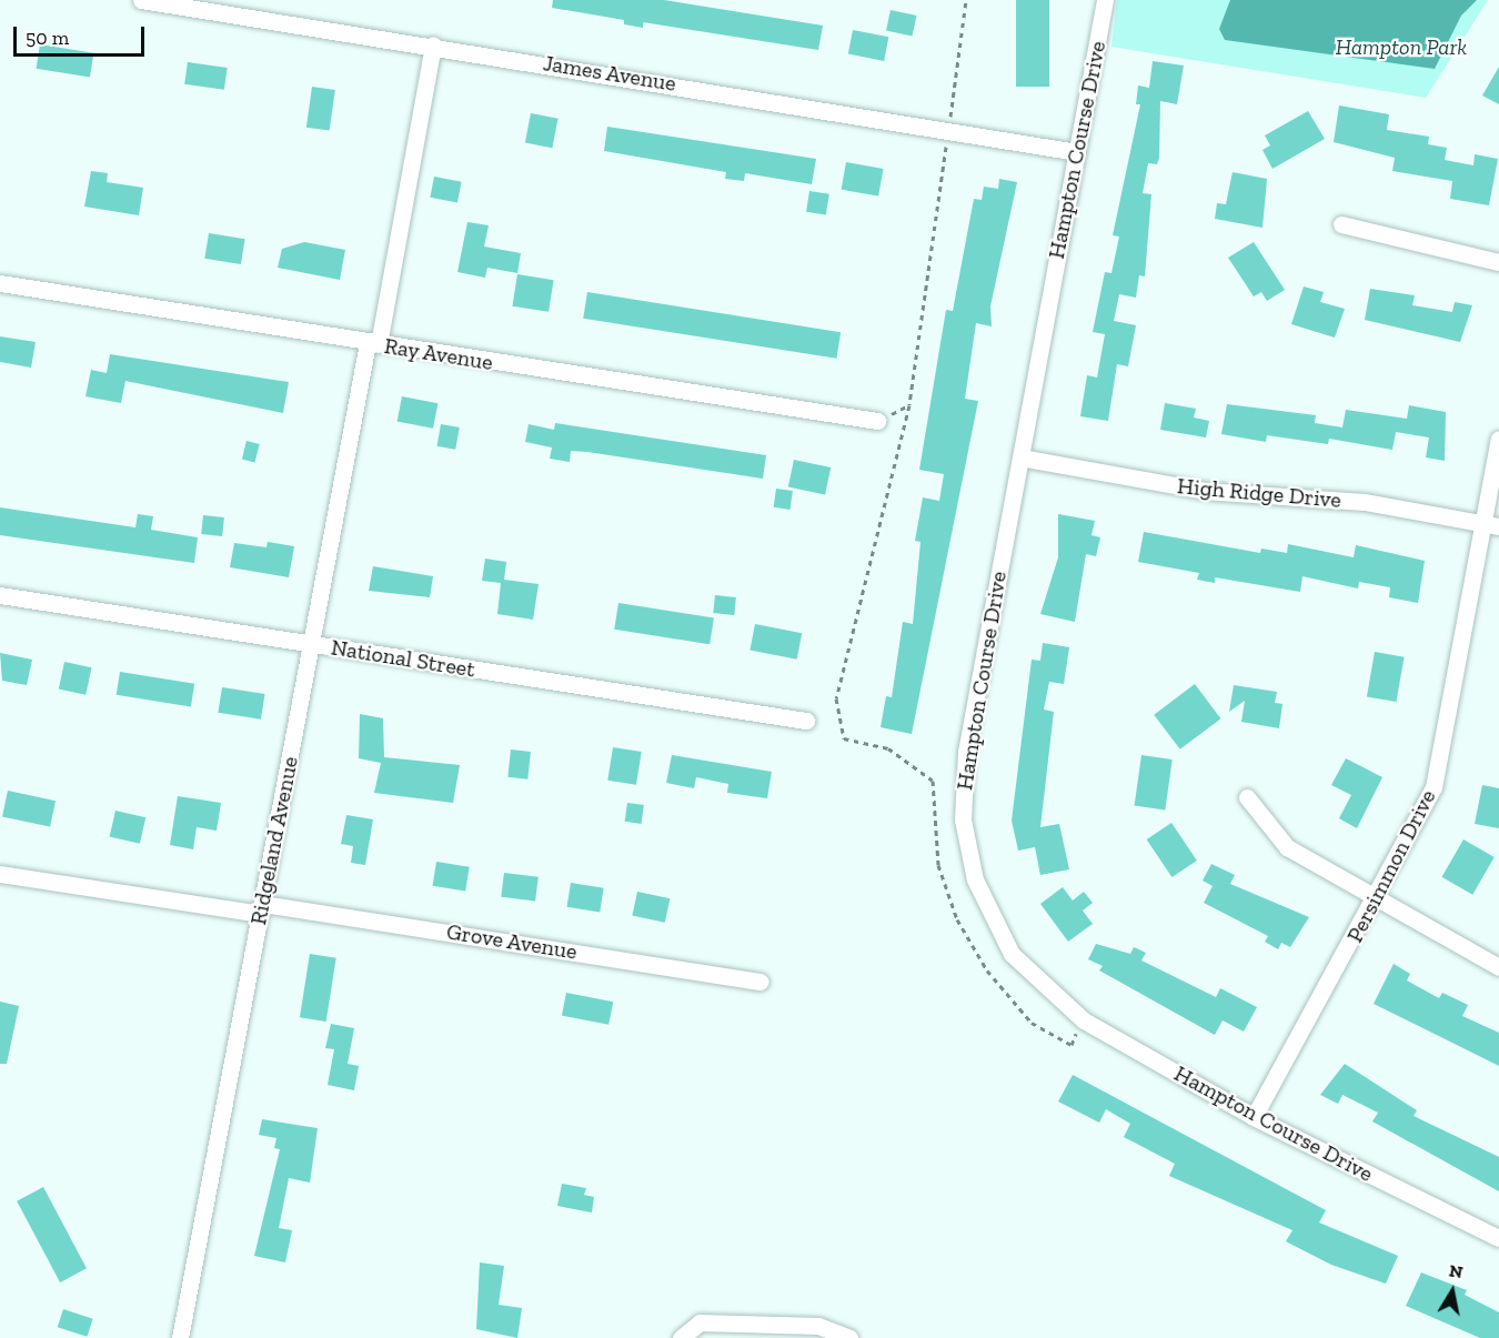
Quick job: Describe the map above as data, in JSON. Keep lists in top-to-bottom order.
{
  "streets": {
    "street": [
      "James Avenue",
      "Hampton Course Drive",
      "Ray Avenue",
      "High Ridge Drive",
      "National Street",
      "Ridgeland Avenue",
      "Persimmon Drive",
      "Grove Avenue"
    ]
  },
  "crossings": [
    ["James Avenue", "Hampton Course Drive"],
    ["James Avenue", "Ridgeland Avenue"],
    ["Hampton Course Drive", "High Ridge Drive"],
    ["Hampton Course Drive", "Persimmon Drive"],
    ["Ray Avenue", "Ridgeland Avenue"],
    ["High Ridge Drive", "Persimmon Drive"],
    ["National Street", "Ridgeland Avenue"],
    ["Ridgeland Avenue", "Grove Avenue"]
  ],
  "parks": ["Hampton Park"],
  "scale_bar": "50 m",
  "north": "top"
}
